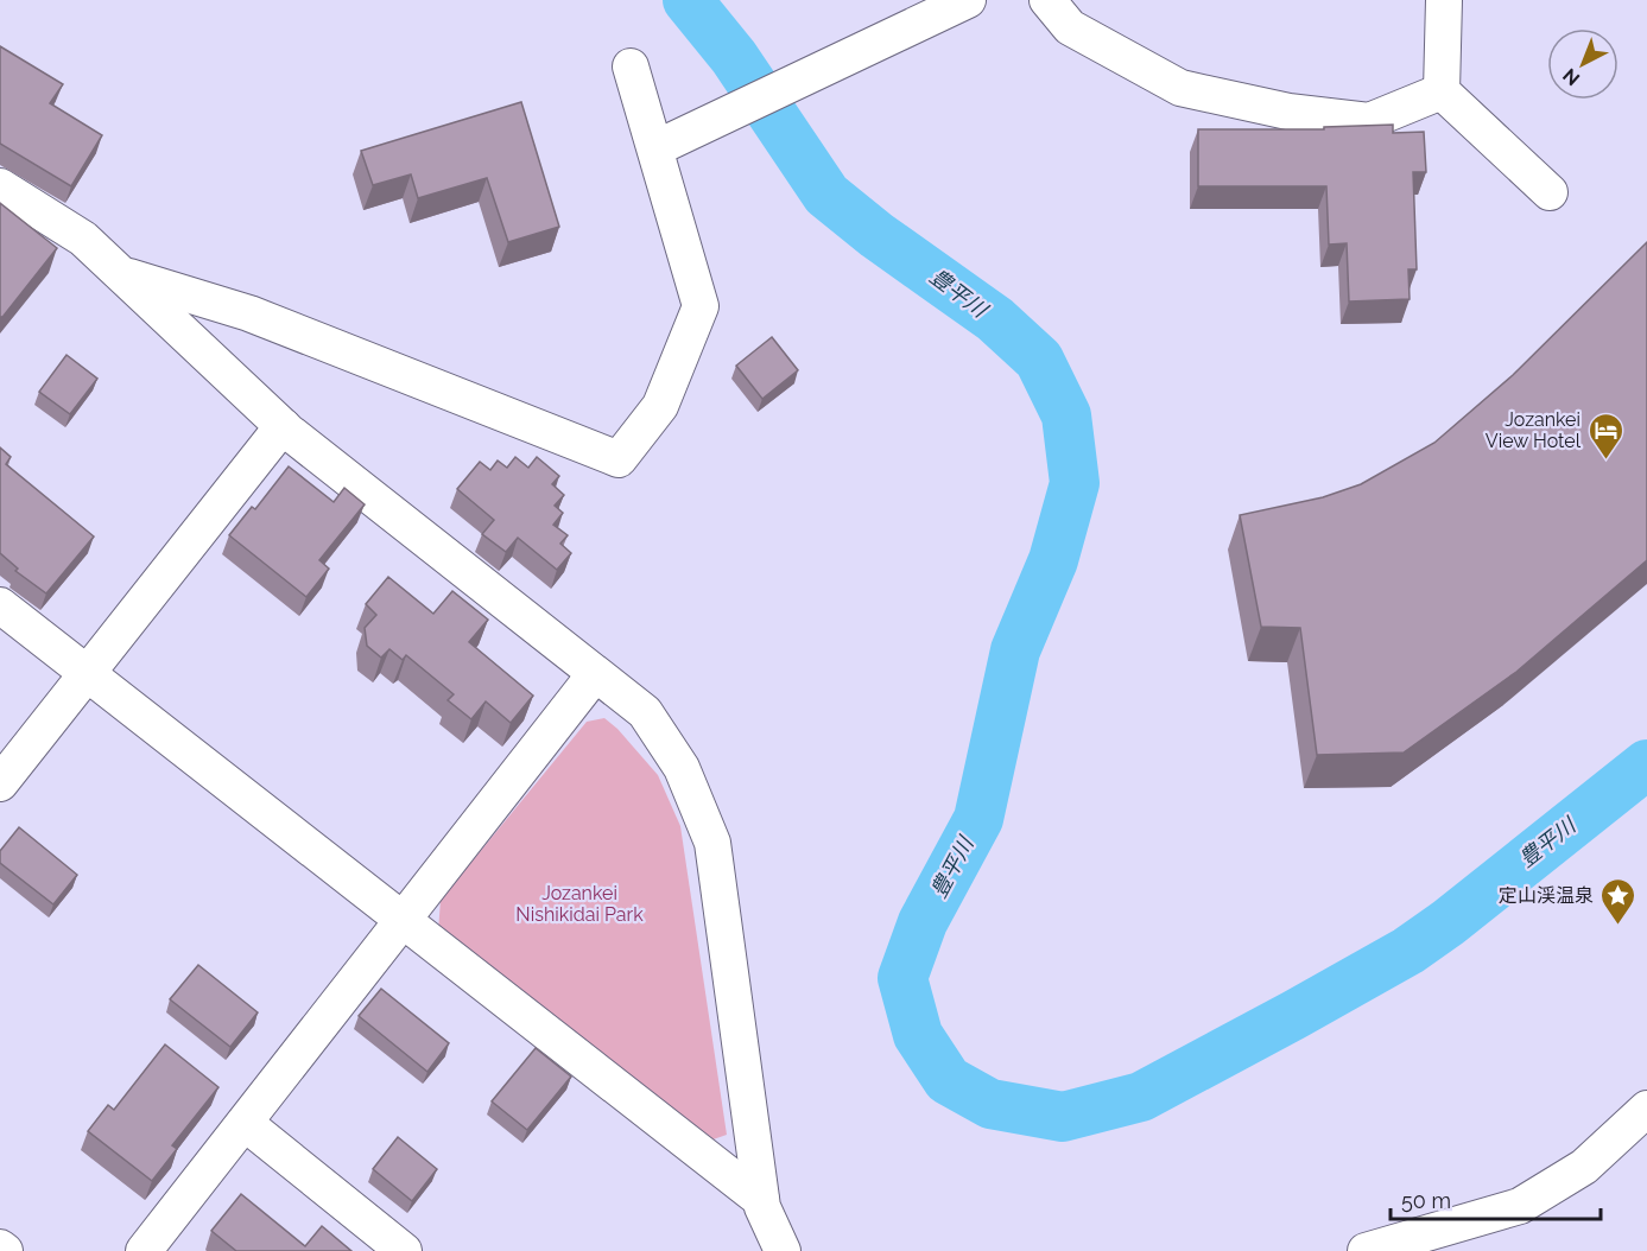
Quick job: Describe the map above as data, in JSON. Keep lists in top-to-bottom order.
{
  "water": ["豊平川"],
  "parks": ["Jozankei Nishikidai Park"],
  "places": {
    "hotel": ["Jozankei View Hotel"],
    "place": ["定山渓温泉"]
  },
  "scale_bar": "50 m",
  "north": "bottom left"
}
